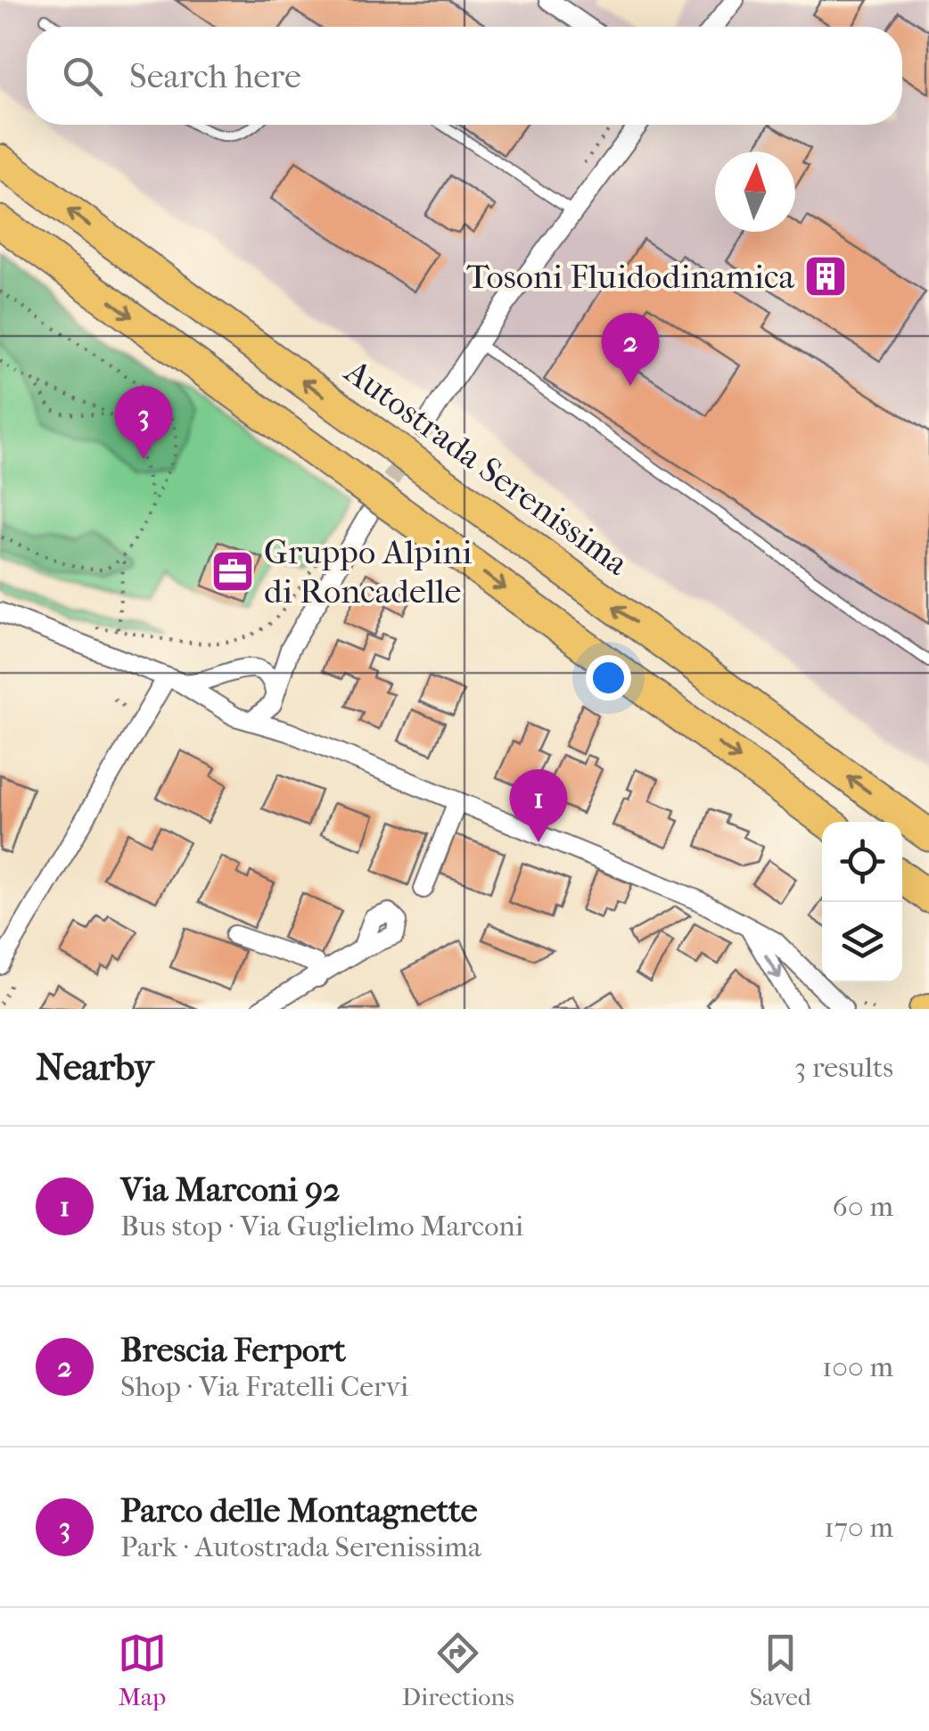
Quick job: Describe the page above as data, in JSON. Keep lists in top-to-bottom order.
{
  "streets": {
    "highway": ["Autostrada Serenissima"]
  },
  "places": {
    "building": ["Tosoni Fluidodinamica"],
    "office": ["Gruppo Alpini di Roncadelle"]
  },
  "north": "top",
  "page": {
    "search": "Search here",
    "pins": ["2", "3", "1"],
    "heading": ["Nearby", "3 results"],
    "list": [
      {
        "mark": "1",
        "name": "Via Marconi 92",
        "note": "Bus stop · Via Guglielmo Marconi",
        "value": "60 m"
      },
      {
        "mark": "2",
        "name": "Brescia Ferport",
        "note": "Shop · Via Fratelli Cervi",
        "value": "100 m"
      },
      {
        "mark": "3",
        "name": "Parco delle Montagnette",
        "note": "Park · Autostrada Serenissima",
        "value": "170 m"
      }
    ],
    "nav": ["Map", "Directions", "Saved"]
  }
}
